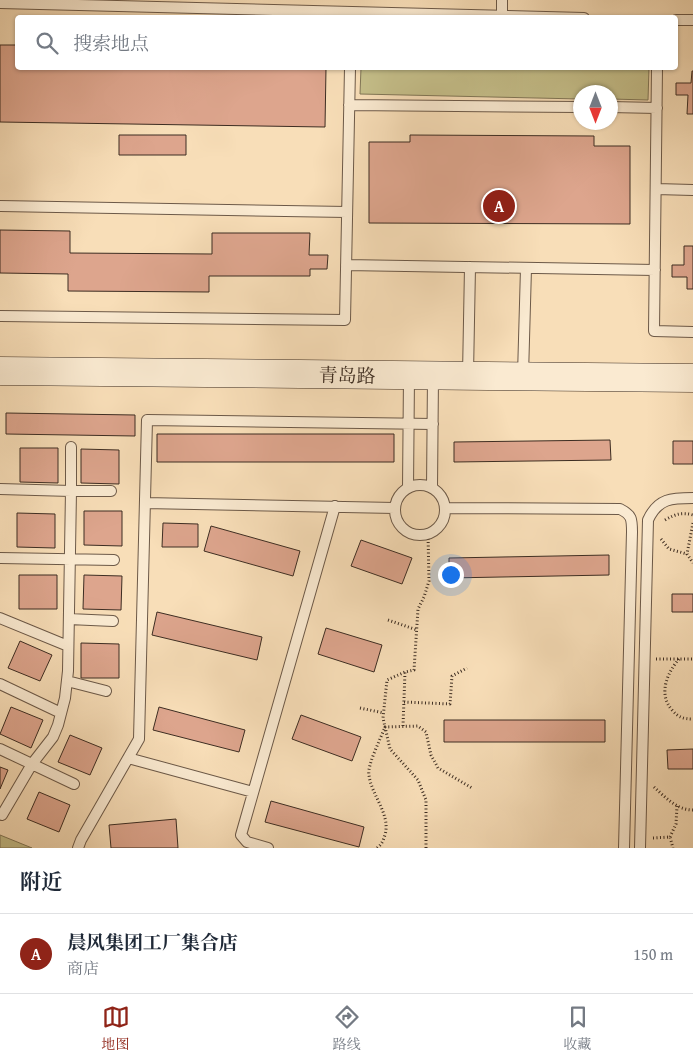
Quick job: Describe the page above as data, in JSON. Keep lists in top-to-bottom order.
{
  "streets": {
    "street": ["青岛路"]
  },
  "north": "bottom",
  "page": {
    "search": "搜索地点",
    "pins": "A",
    "heading": "附近",
    "list": [
      {
        "mark": "A",
        "name": "晨风集团工厂集合店",
        "note": "商店",
        "value": "150 m"
      }
    ],
    "nav": ["地图", "路线", "收藏"]
  }
}
